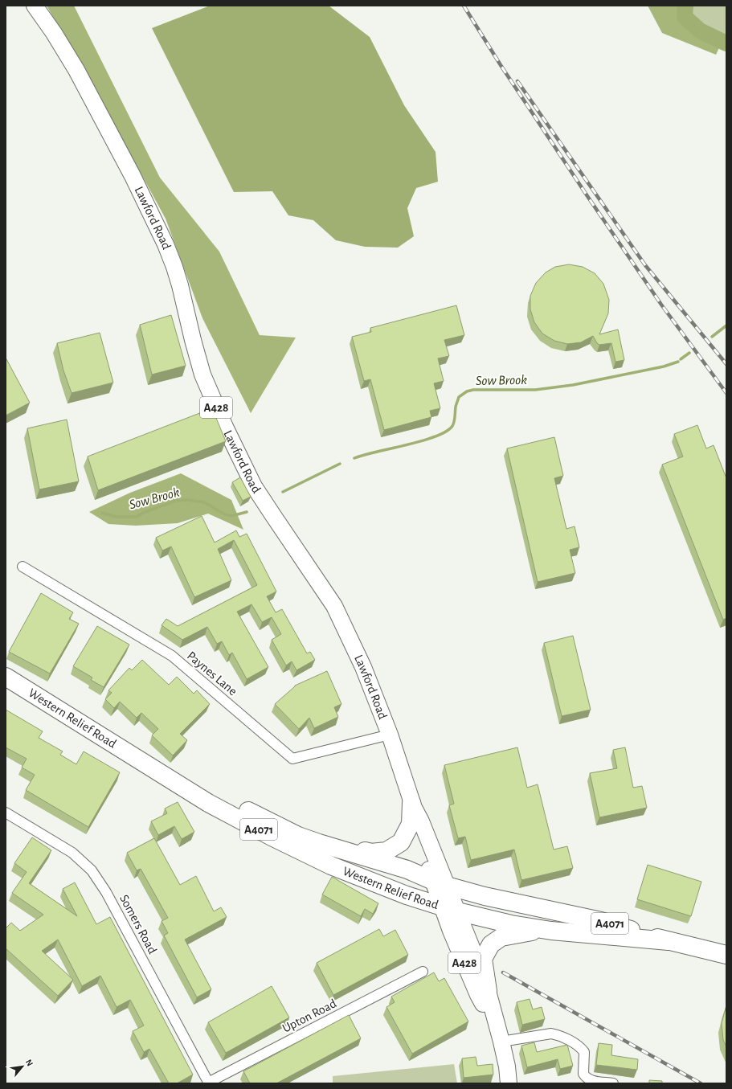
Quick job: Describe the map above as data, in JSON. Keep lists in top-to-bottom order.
{
  "streets": {
    "highway": ["Western Relief Road", "A4071"],
    "main road": ["Lawford Road", "A428"],
    "street": ["Paynes Lane", "Somers Road", "Upton Road"]
  },
  "crossings": [
    ["Lawford Road", "Paynes Lane"],
    ["Lawford Road", "Western Relief Road"],
    ["Somers Road", "Upton Road"]
  ],
  "water": ["Sow Brook"],
  "north": "top right"
}
